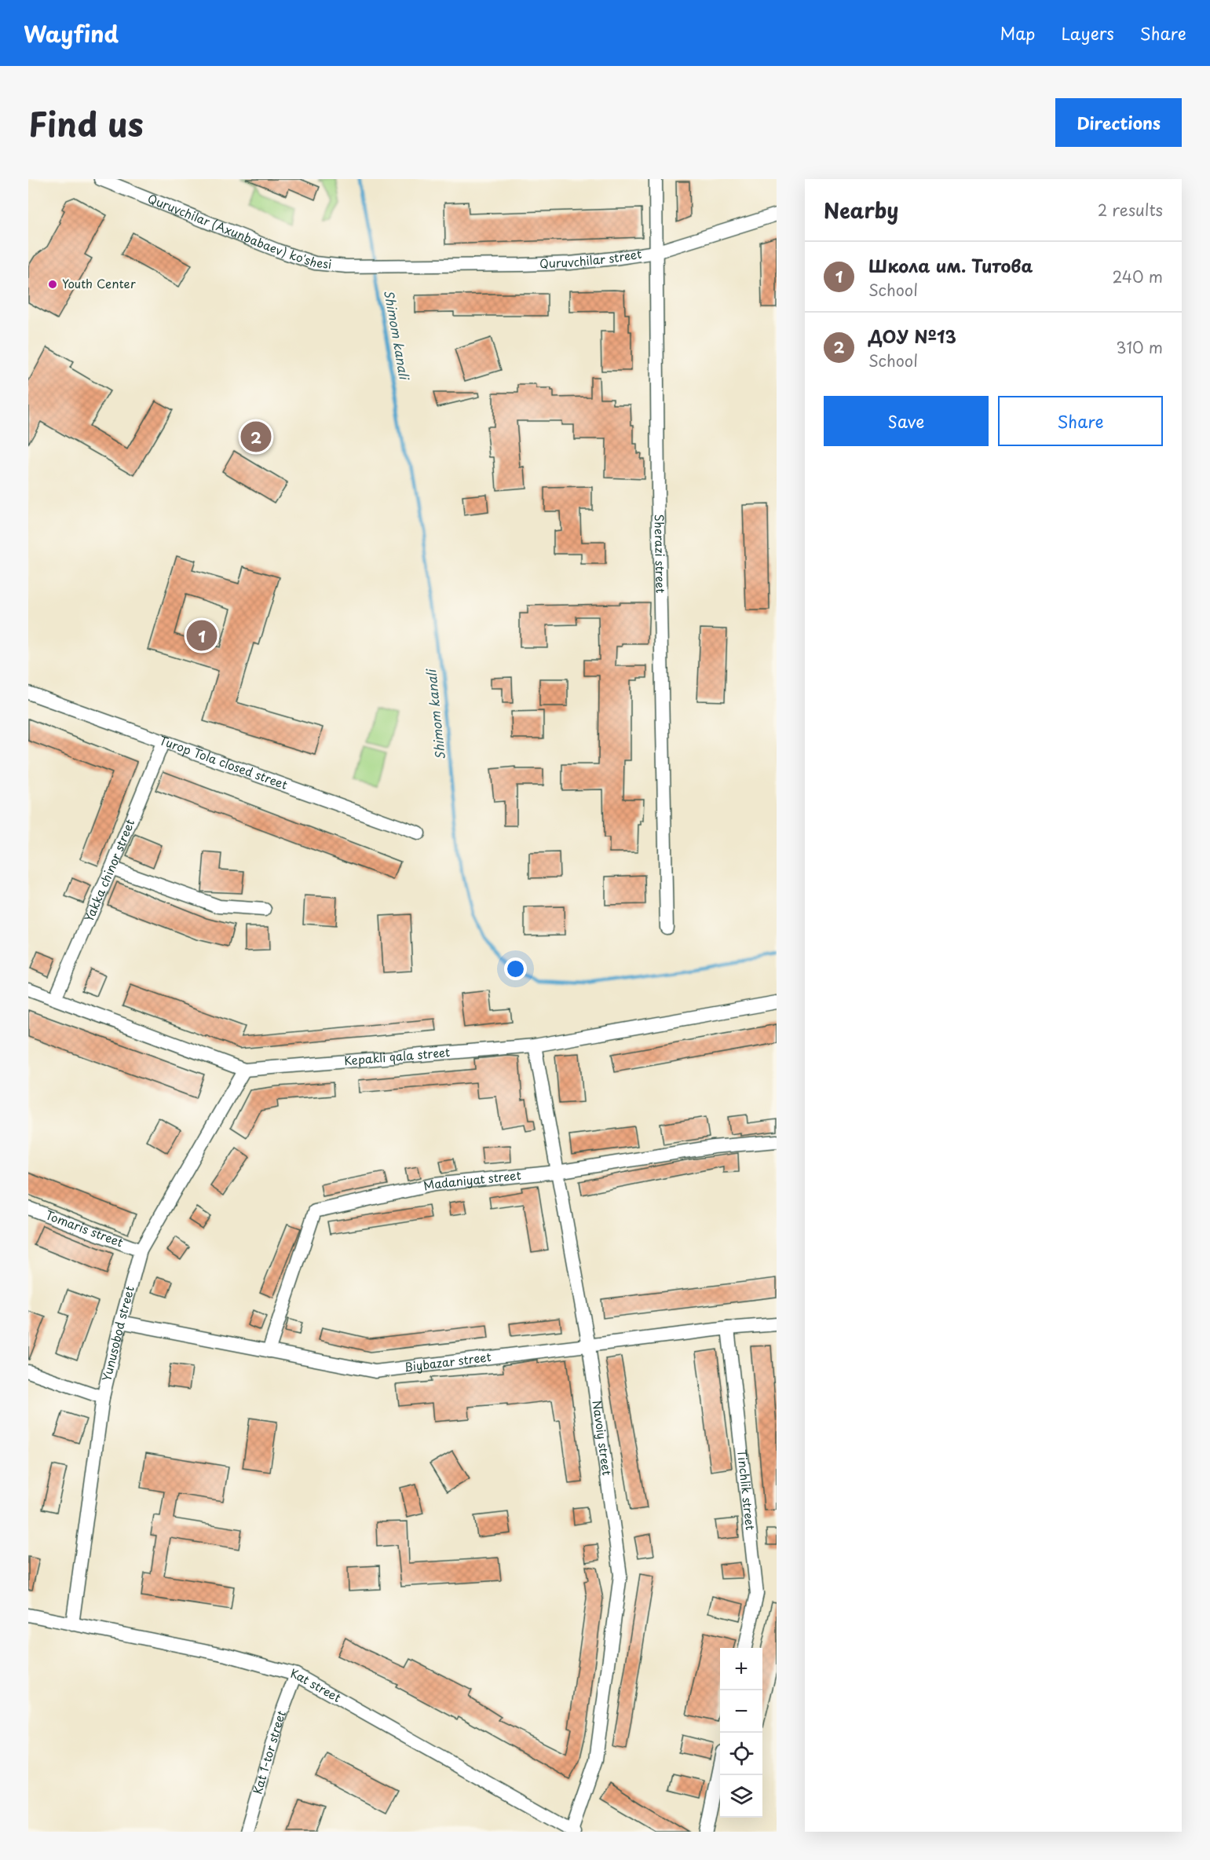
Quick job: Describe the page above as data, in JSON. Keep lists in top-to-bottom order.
{
  "streets": {
    "street": [
      "Quruvchilar (Axunbabaev) ko'shesi",
      "Quruvchilar street",
      "Sherazi street",
      "Turop Tola closed street",
      "Yakka chinor street",
      "Kepakli qala street",
      "Madaniyat street",
      "Tomaris street",
      "Yunusobod street",
      "Biybazar street",
      "Navoiy street",
      "Tinchlik street",
      "Kat street",
      "Kat 1-tor street"
    ]
  },
  "crossings": [
    ["Quruvchilar (Axunbabaev) ko'shesi", "Quruvchilar street"],
    ["Quruvchilar street", "Sherazi street"],
    ["Turop Tola closed street", "Yakka chinor street"],
    ["Yakka chinor street", "Kepakli qala street"],
    ["Kepakli qala street", "Yunusobod street"],
    ["Kepakli qala street", "Navoiy street"],
    ["Madaniyat street", "Biybazar street"],
    ["Madaniyat street", "Navoiy street"],
    ["Tomaris street", "Yunusobod street"],
    ["Yunusobod street", "Biybazar street"],
    ["Yunusobod street", "Kat street"],
    ["Biybazar street", "Navoiy street"],
    ["Biybazar street", "Tinchlik street"],
    ["Navoiy street", "Kat street"],
    ["Kat street", "Kat 1-tor street"]
  ],
  "water": ["Shimom kanali"],
  "places": ["Youth Center"],
  "page": {
    "header": "Wayfind",
    "nav": ["Map", "Layers", "Share"],
    "title": "Find us",
    "buttons": [
      "Directions",
      ["Save", "Share"]
    ],
    "heading": ["Nearby", "2 results"],
    "list": [
      {
        "mark": "1",
        "name": "Школа им. Титова",
        "note": "School",
        "value": "240 m"
      },
      {
        "mark": "2",
        "name": "ДОУ №13",
        "note": "School",
        "value": "310 m"
      }
    ],
    "pins": ["2", "1"],
    "map_buttons": ["+", "−"]
  }
}
